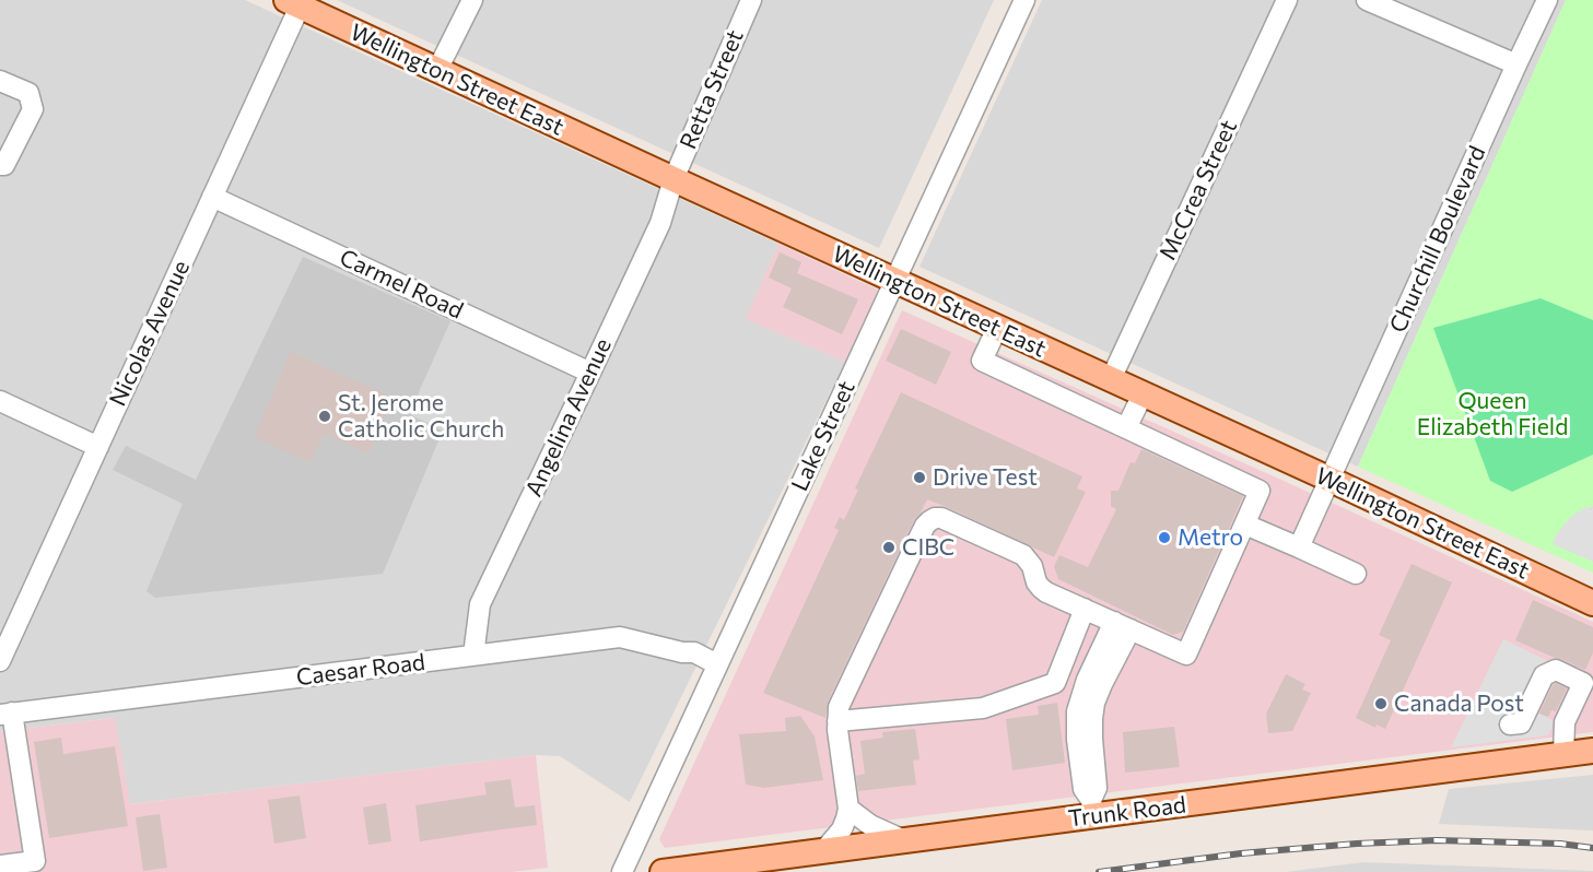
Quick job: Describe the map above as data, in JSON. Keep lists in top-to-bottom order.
{
  "streets": {
    "main road": ["Wellington Street East", "Trunk Road"],
    "street": [
      "Retta Street",
      "McCrea Street",
      "Churchill Boulevard",
      "Carmel Road",
      "Nicolas Avenue",
      "Angelina Avenue",
      "Lake Street",
      "Caesar Road"
    ]
  },
  "crossings": [
    ["Wellington Street East", "Retta Street"],
    ["Wellington Street East", "McCrea Street"],
    ["Wellington Street East", "Churchill Boulevard"],
    ["Wellington Street East", "Nicolas Avenue"],
    ["Wellington Street East", "Angelina Avenue"],
    ["Wellington Street East", "Lake Street"],
    ["Retta Street", "Angelina Avenue"],
    ["Carmel Road", "Nicolas Avenue"],
    ["Carmel Road", "Angelina Avenue"],
    ["Angelina Avenue", "Caesar Road"],
    ["Lake Street", "Caesar Road"]
  ],
  "parks": ["Queen Elizabeth Field"],
  "places": [
    "St. Jerome Catholic Church",
    "Drive Test",
    "Metro",
    "CIBC",
    "Canada Post"
  ]
}
